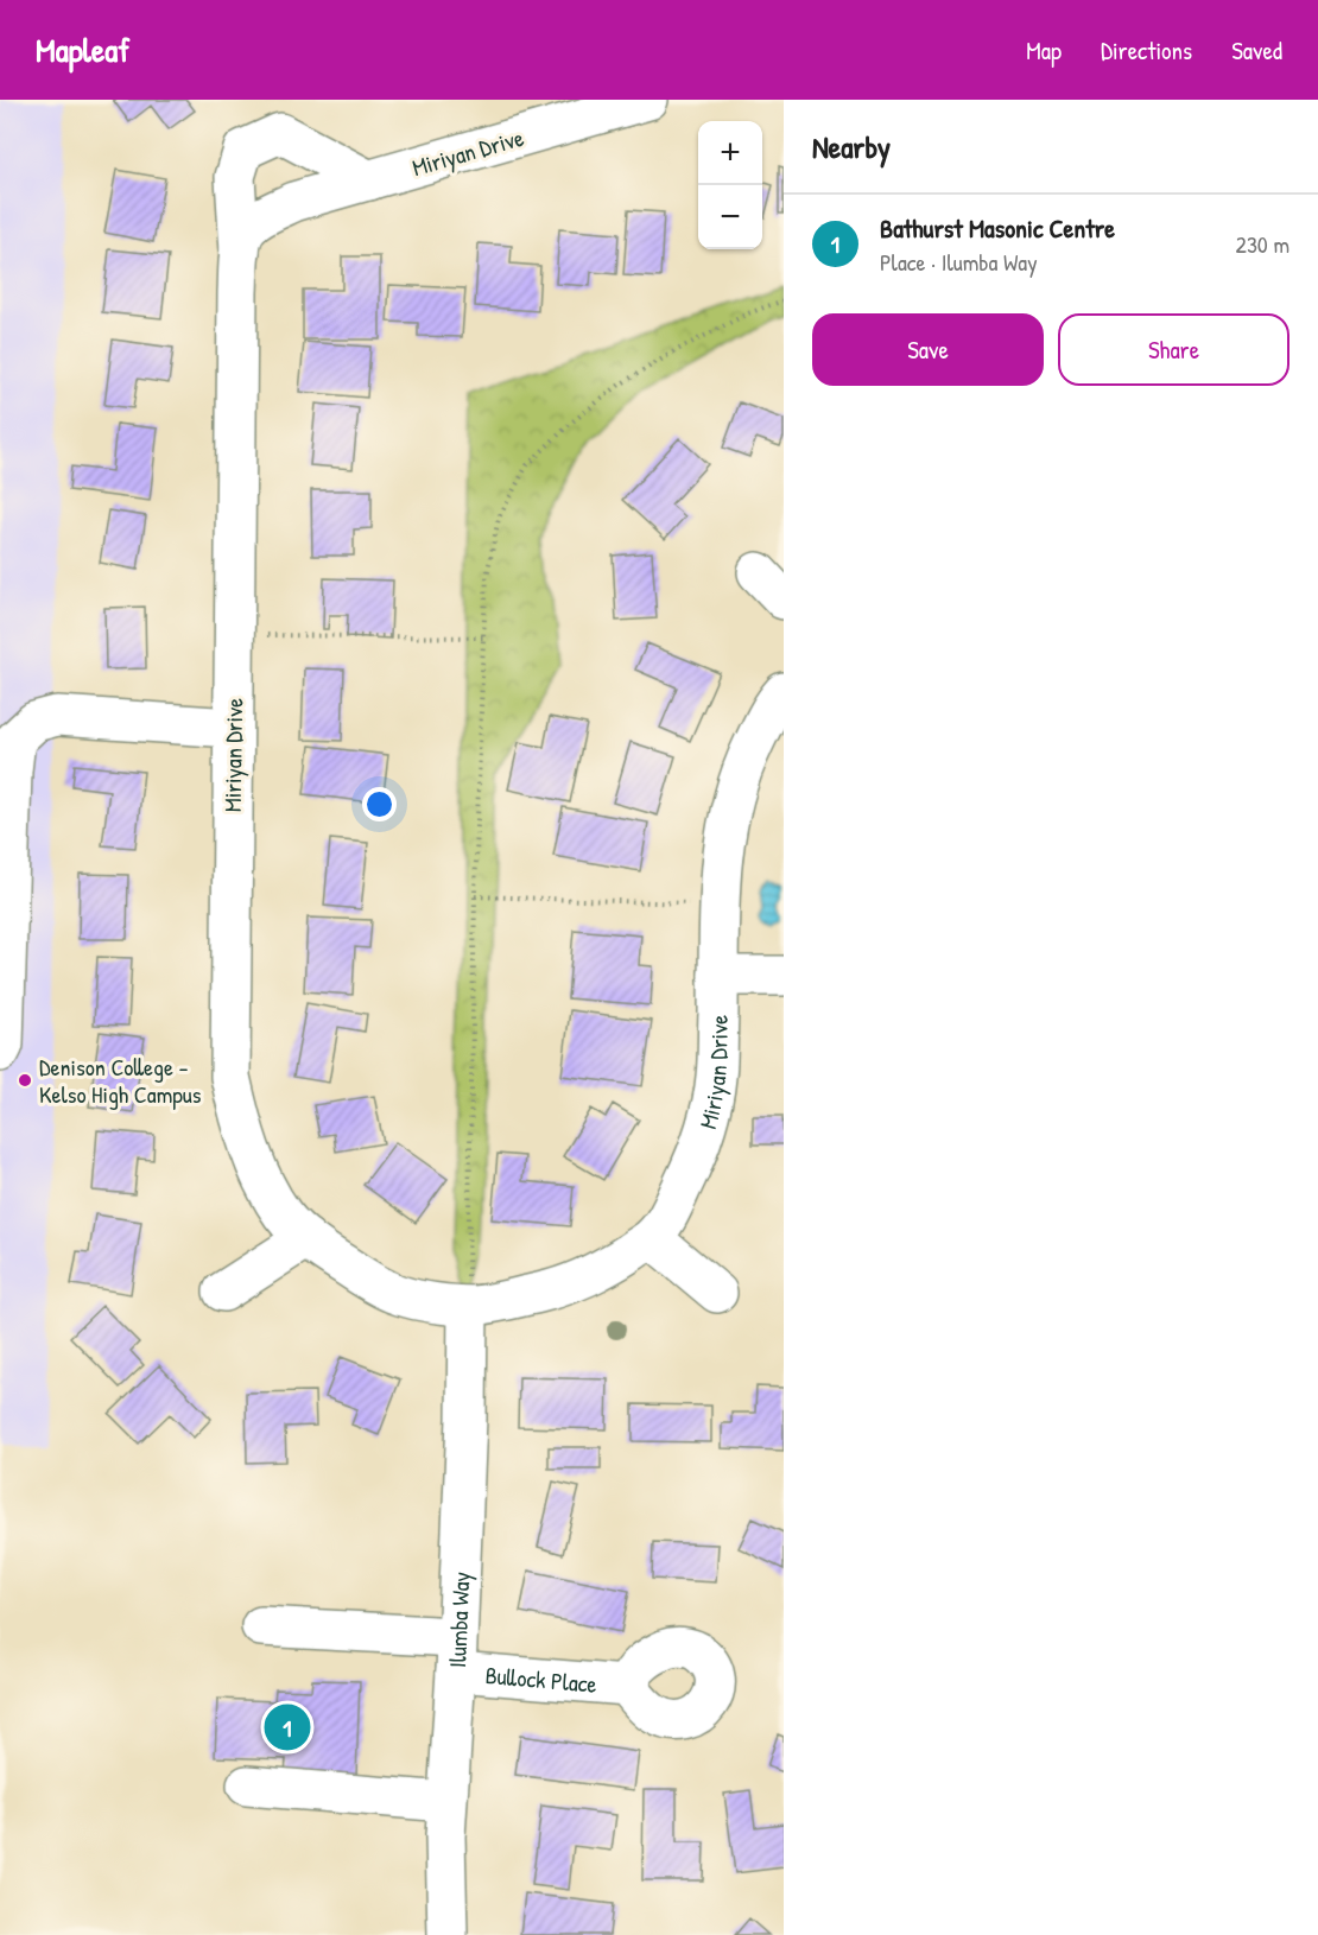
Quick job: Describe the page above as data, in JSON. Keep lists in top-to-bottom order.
{
  "streets": {
    "street": ["Miriyan Drive", "Ilumba Way", "Bullock Place"]
  },
  "crossings": [
    ["Miriyan Drive", "Ilumba Way"],
    ["Ilumba Way", "Bullock Place"]
  ],
  "places": ["Denison College - Kelso High Campus"],
  "page": {
    "header": "Mapleaf",
    "nav": ["Map", "Directions", "Saved"],
    "heading": "Nearby",
    "map_buttons": ["+", "−"],
    "list": [
      {
        "mark": "1",
        "name": "Bathurst Masonic Centre",
        "note": "Place · Ilumba Way",
        "value": "230 m"
      }
    ],
    "buttons": ["Save", "Share"],
    "pins": "1"
  }
}
